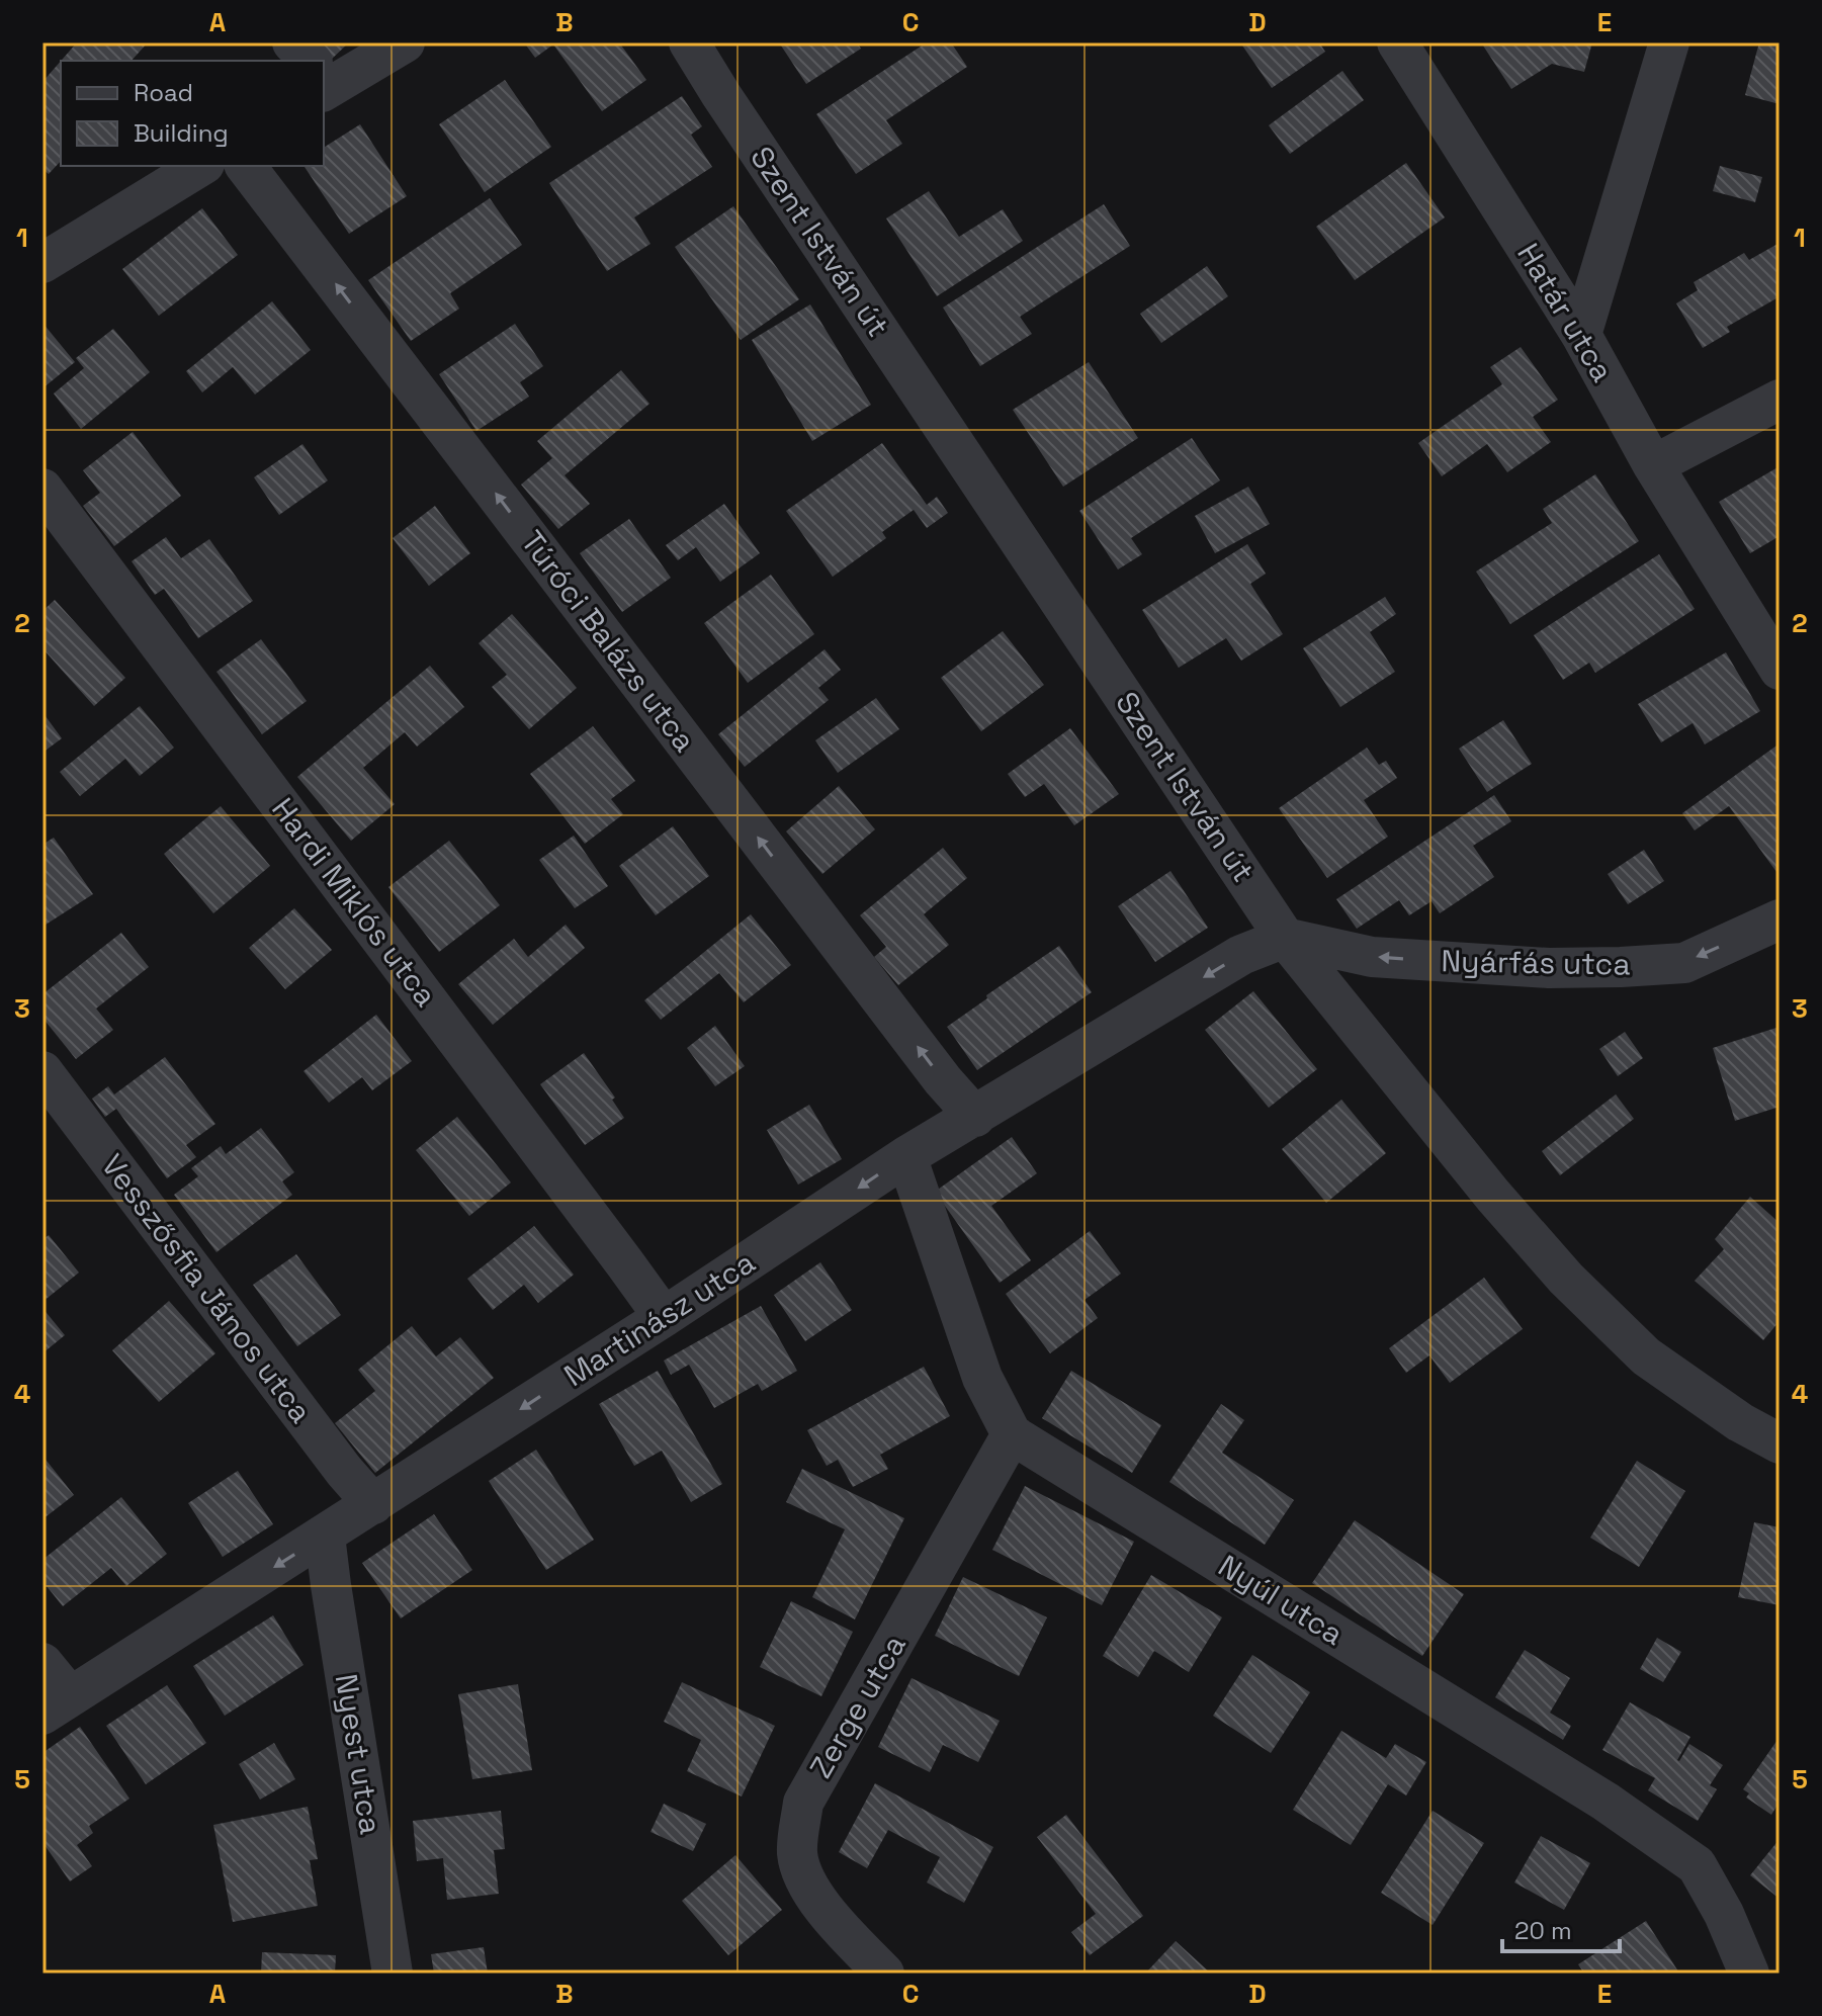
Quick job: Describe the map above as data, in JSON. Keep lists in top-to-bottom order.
{
  "streets": {
    "street": [
      "Szent István út",
      "Határ utca",
      "Túróci Balázs utca",
      "Hardi Miklós utca",
      "Nyárfás utca",
      "Vesszősfia János utca",
      "Martinász utca",
      "Nyúl utca",
      "Zerge utca",
      "Nyest utca"
    ]
  },
  "crossings": [
    ["Szent István út", "Nyárfás utca"],
    ["Szent István út", "Martinász utca"],
    ["Túróci Balázs utca", "Martinász utca"],
    ["Hardi Miklós utca", "Martinász utca"],
    ["Nyárfás utca", "Martinász utca"],
    ["Vesszősfia János utca", "Martinász utca"],
    ["Martinász utca", "Nyest utca"],
    ["Nyúl utca", "Zerge utca"]
  ],
  "one_way": ["Túróci Balázs utca", "Nyárfás utca", "Martinász utca"],
  "legend": ["Road", "Building"],
  "scale_bar": "20 m",
  "grid": {
    "columns": [
      "A",
      "B",
      "C",
      "D",
      "E"
    ],
    "rows": [
      "1",
      "2",
      "3",
      "4",
      "5"
    ]
  }
}
